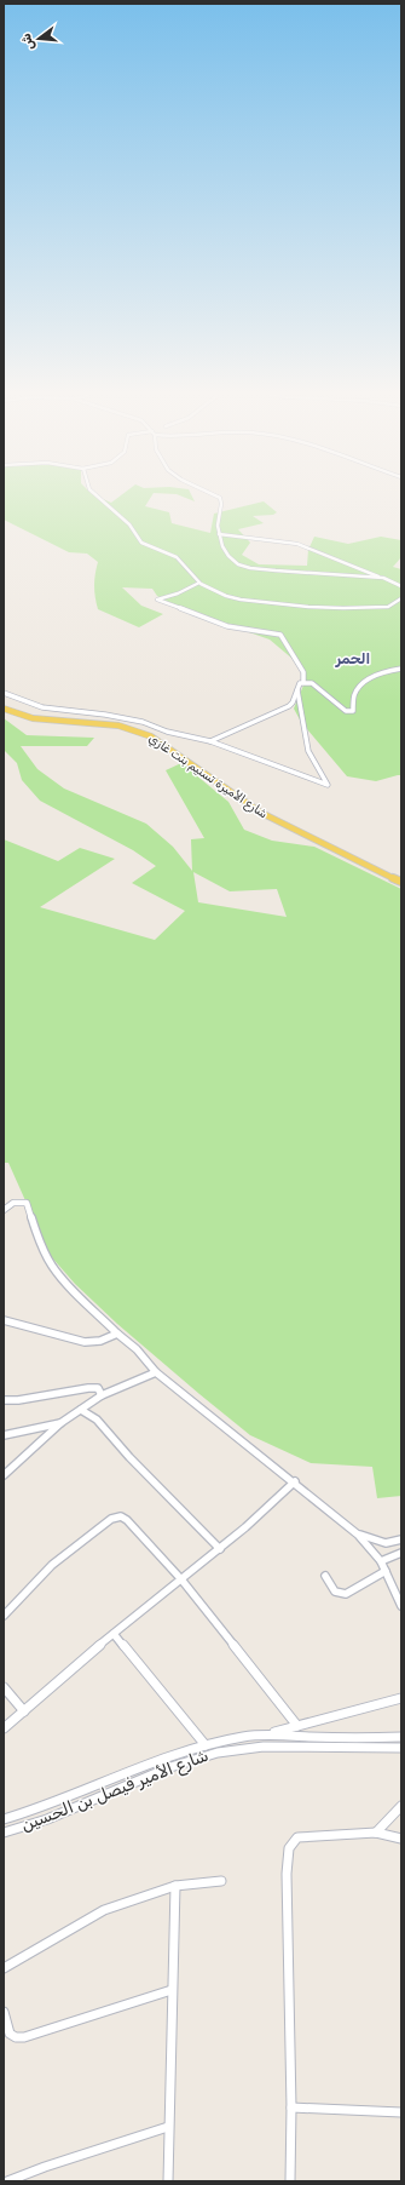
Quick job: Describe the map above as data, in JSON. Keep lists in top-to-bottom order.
{
  "streets": {
    "main road": ["شارع الأميرة تسنيم بنت غازي"],
    "street": ["شارع الأمير فيصل بن الحسين"]
  },
  "districts": ["الحمر"],
  "north": "left"
}
